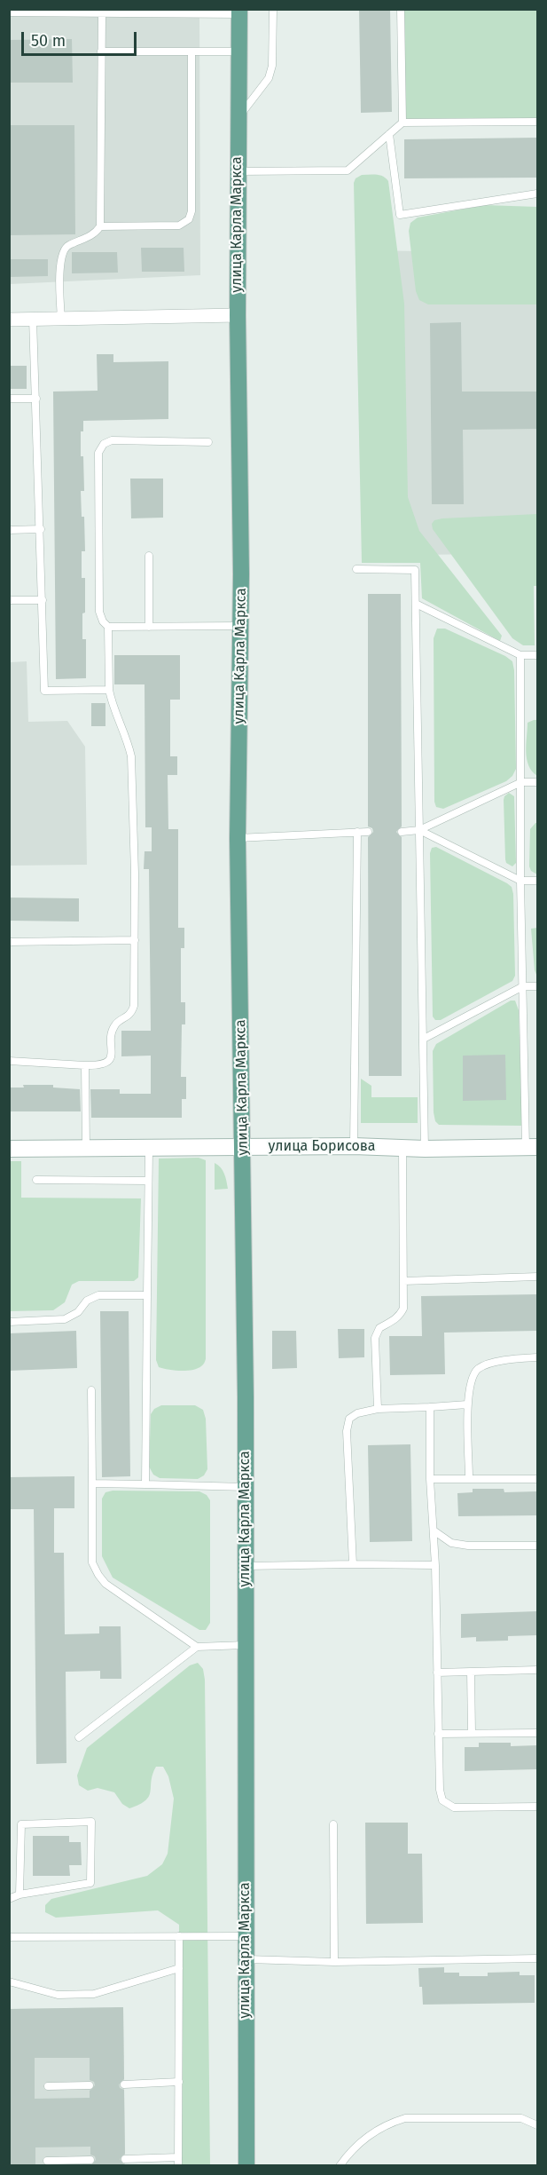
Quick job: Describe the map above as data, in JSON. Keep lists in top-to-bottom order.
{
  "streets": {
    "main road": ["улица Карла Маркса"],
    "street": ["улица Борисова"]
  },
  "crossings": [
    ["улица Карла Маркса", "улица Борисова"]
  ],
  "scale_bar": "50 m"
}
